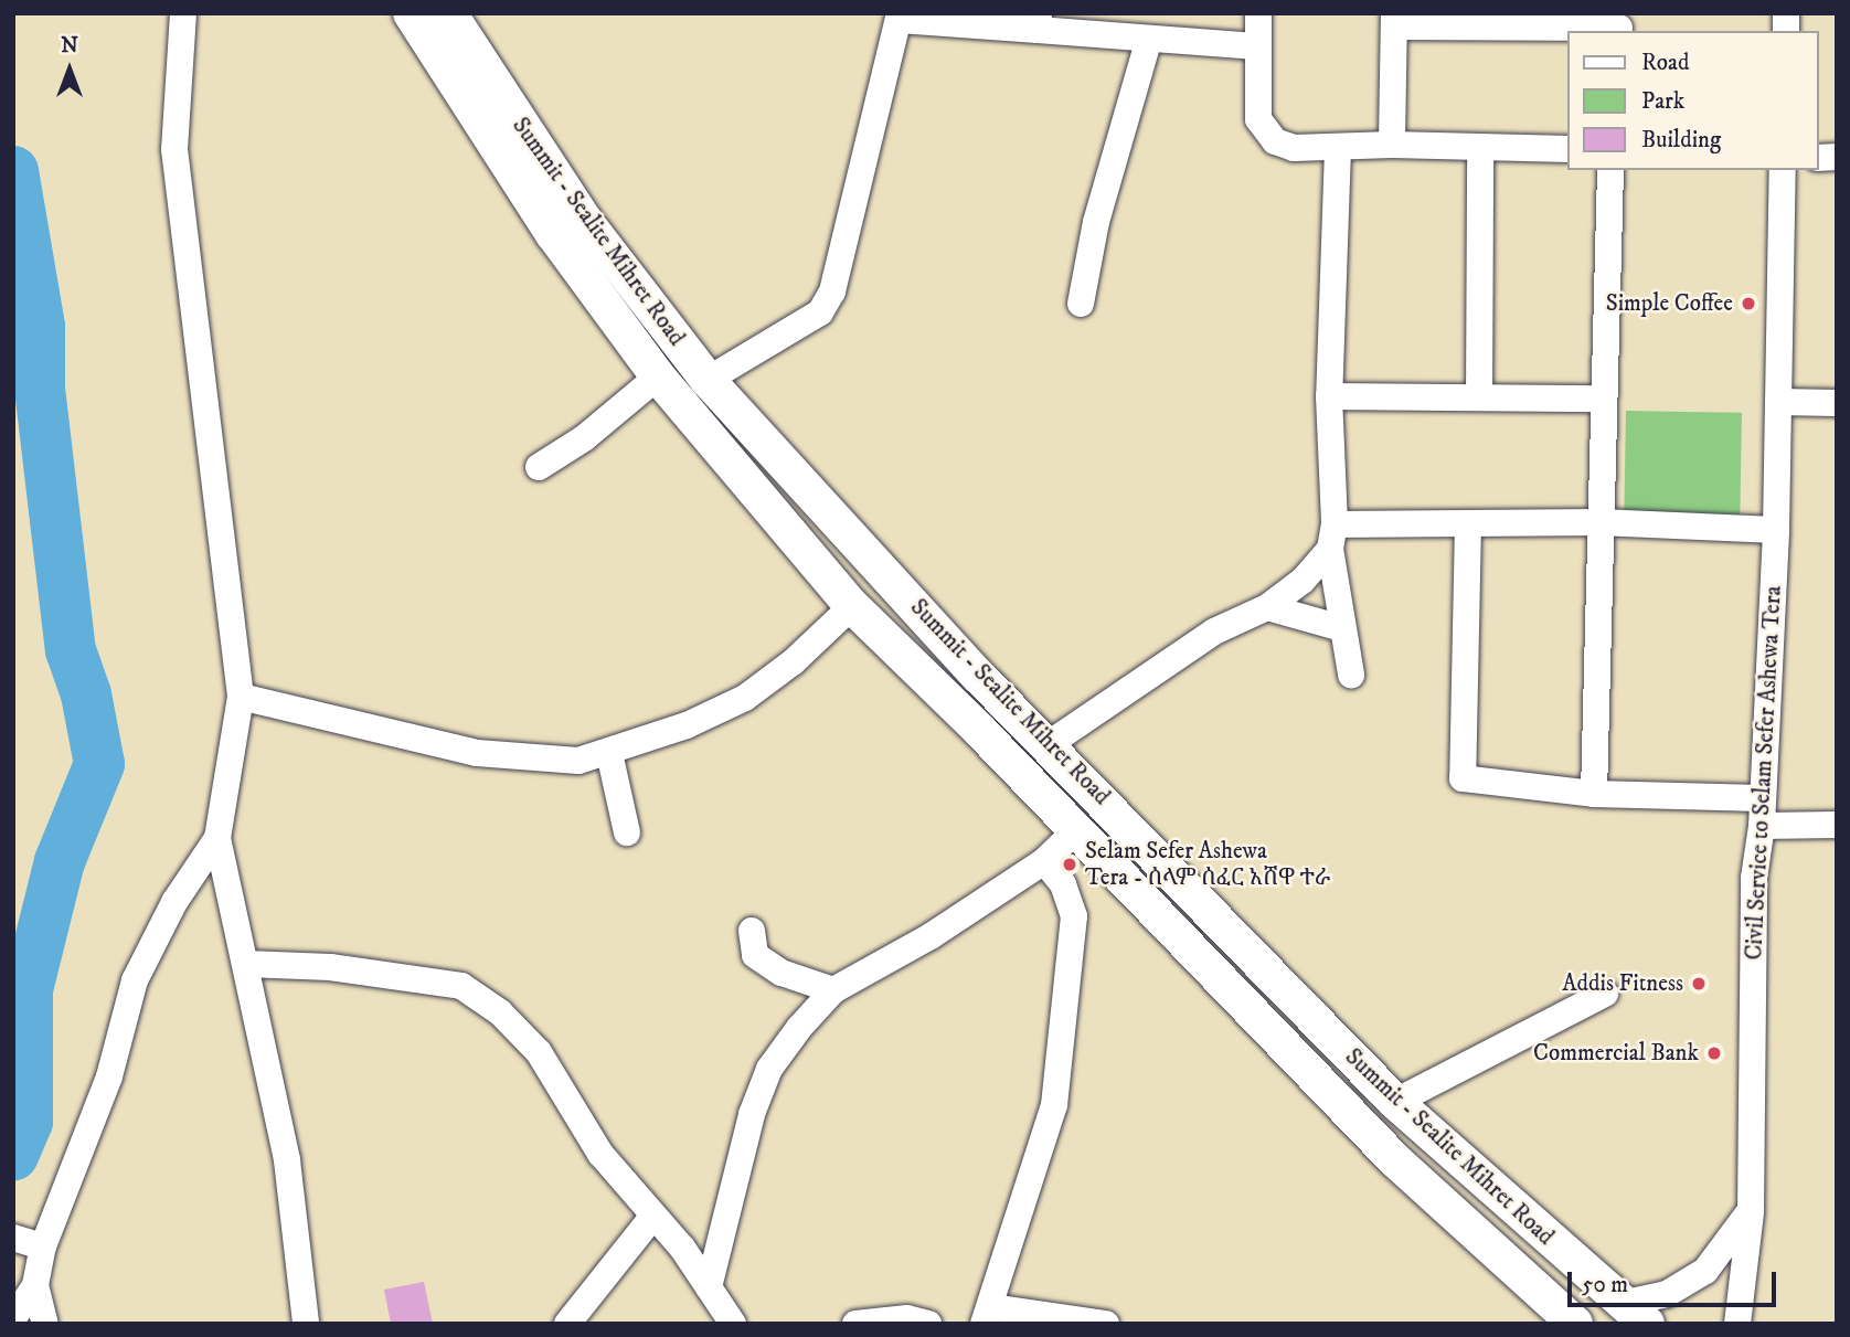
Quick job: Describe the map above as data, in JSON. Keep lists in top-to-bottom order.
{
  "streets": {
    "main road": ["Summit - Sealite Mihret Road"],
    "street": ["Civil Service to Selam Sefer Ashewa Tera"]
  },
  "places": [
    "Simple Coffee",
    "Selam Sefer Ashewa Tera - ሰላም ሰፈር አሸዋ ተራ",
    "Addis Fitness",
    "Commercial Bank"
  ],
  "legend": ["Road", "Park", "Building"],
  "scale_bar": "50 m",
  "north": "top"
}
